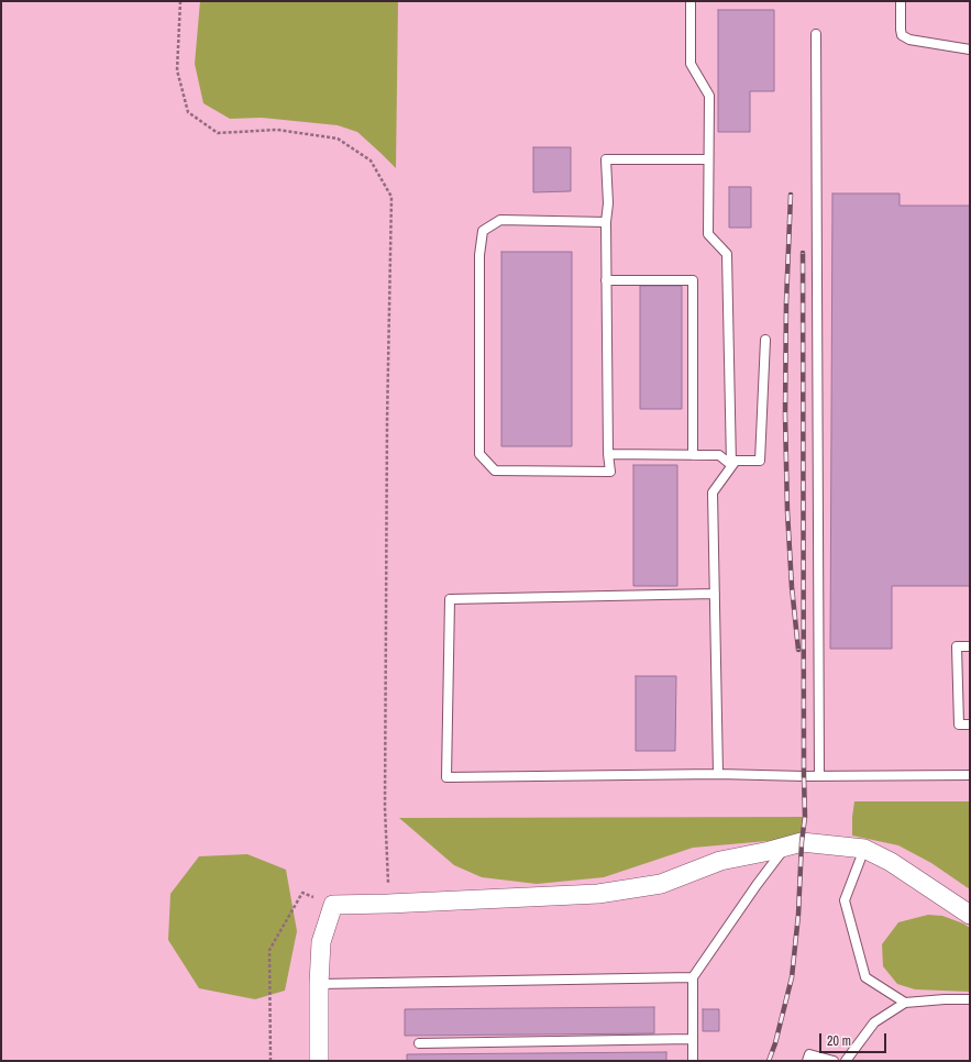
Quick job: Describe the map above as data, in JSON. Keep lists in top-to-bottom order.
{
  "scale_bar": "20 m"
}
